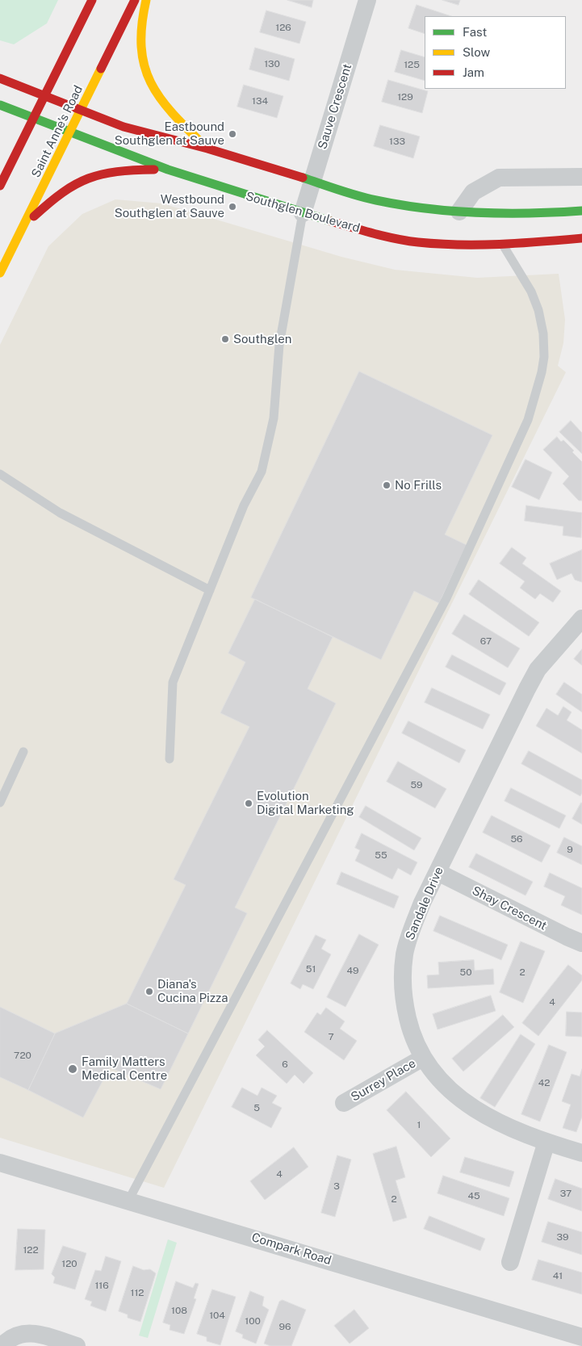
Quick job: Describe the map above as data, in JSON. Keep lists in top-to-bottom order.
{
  "streets": {
    "street": [
      "Sauve Crescent",
      "Saint Anne's Road",
      "Southglen Boulevard",
      "Sandale Drive",
      "Shay Crescent",
      "Surrey Place",
      "Compark Road"
    ]
  },
  "crossings": [
    ["Sauve Crescent", "Southglen Boulevard"],
    ["Saint Anne's Road", "Southglen Boulevard"],
    ["Sandale Drive", "Shay Crescent"],
    ["Sandale Drive", "Surrey Place"]
  ],
  "places": [
    "Eastbound Southglen at Sauve",
    "Westbound Southglen at Sauve",
    "Southglen",
    "No Frills",
    "Evolution Digital Marketing",
    "Diana's Cucina Pizza",
    "Family Matters Medical Centre"
  ],
  "house_numbers": [
    "126",
    "130",
    "125",
    "129",
    "134",
    "133",
    "67",
    "59",
    "56",
    "9",
    "55",
    "51",
    "49",
    "50",
    "2",
    "4",
    "7",
    "720",
    "6",
    "42",
    "5",
    "1",
    "4",
    "3",
    "37",
    "45",
    "2",
    "39",
    "122",
    "120",
    "41",
    "116",
    "112",
    "108",
    "104",
    "100",
    "96"
  ],
  "legend": ["Fast", "Slow", "Jam"]
}
